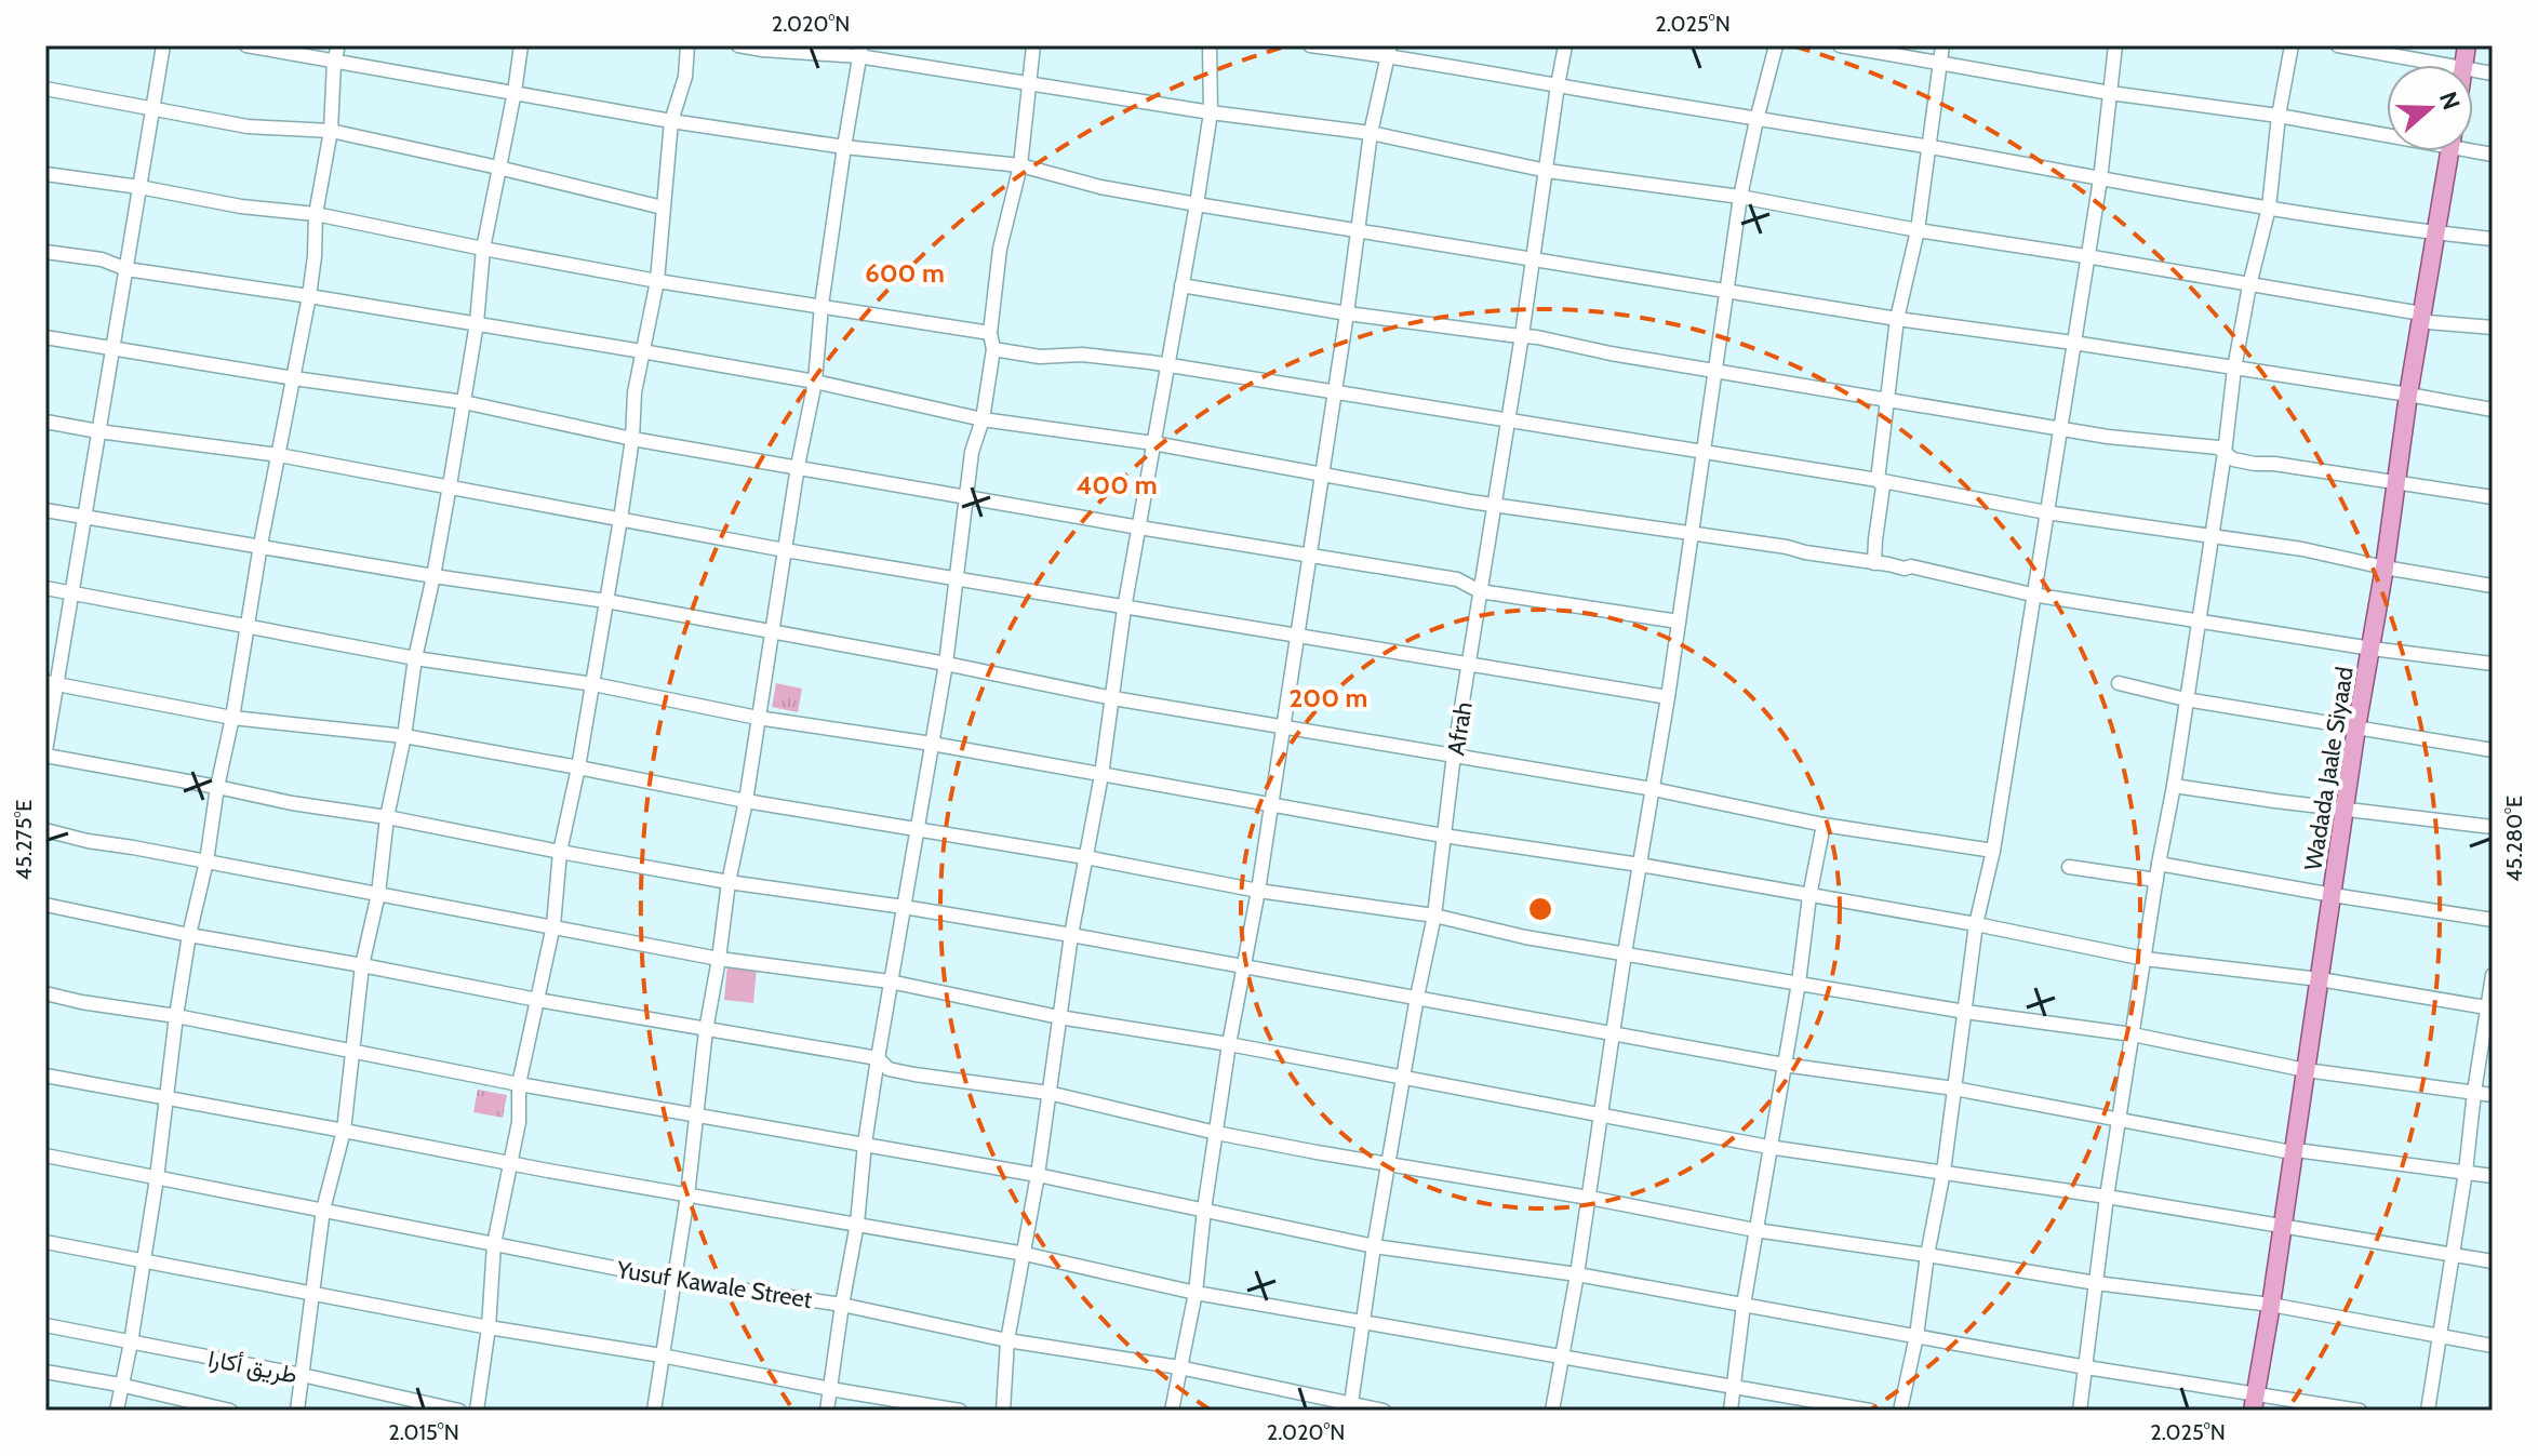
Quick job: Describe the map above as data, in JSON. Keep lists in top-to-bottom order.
{
  "streets": {
    "main road": ["Wadada Jaale Siyaad"],
    "street": ["Afrah", "Yusuf Kawale Street", "طريق أكارا"]
  },
  "crossings": [
    ["Afrah", "Yusuf Kawale Street"]
  ],
  "north": "right",
  "coordinates": [
    "2.020°N",
    "2.025°N",
    "45.280°E",
    "45.275°E",
    "2.015°N"
  ],
  "rings": ["600 m", "400 m", "200 m"]
}
